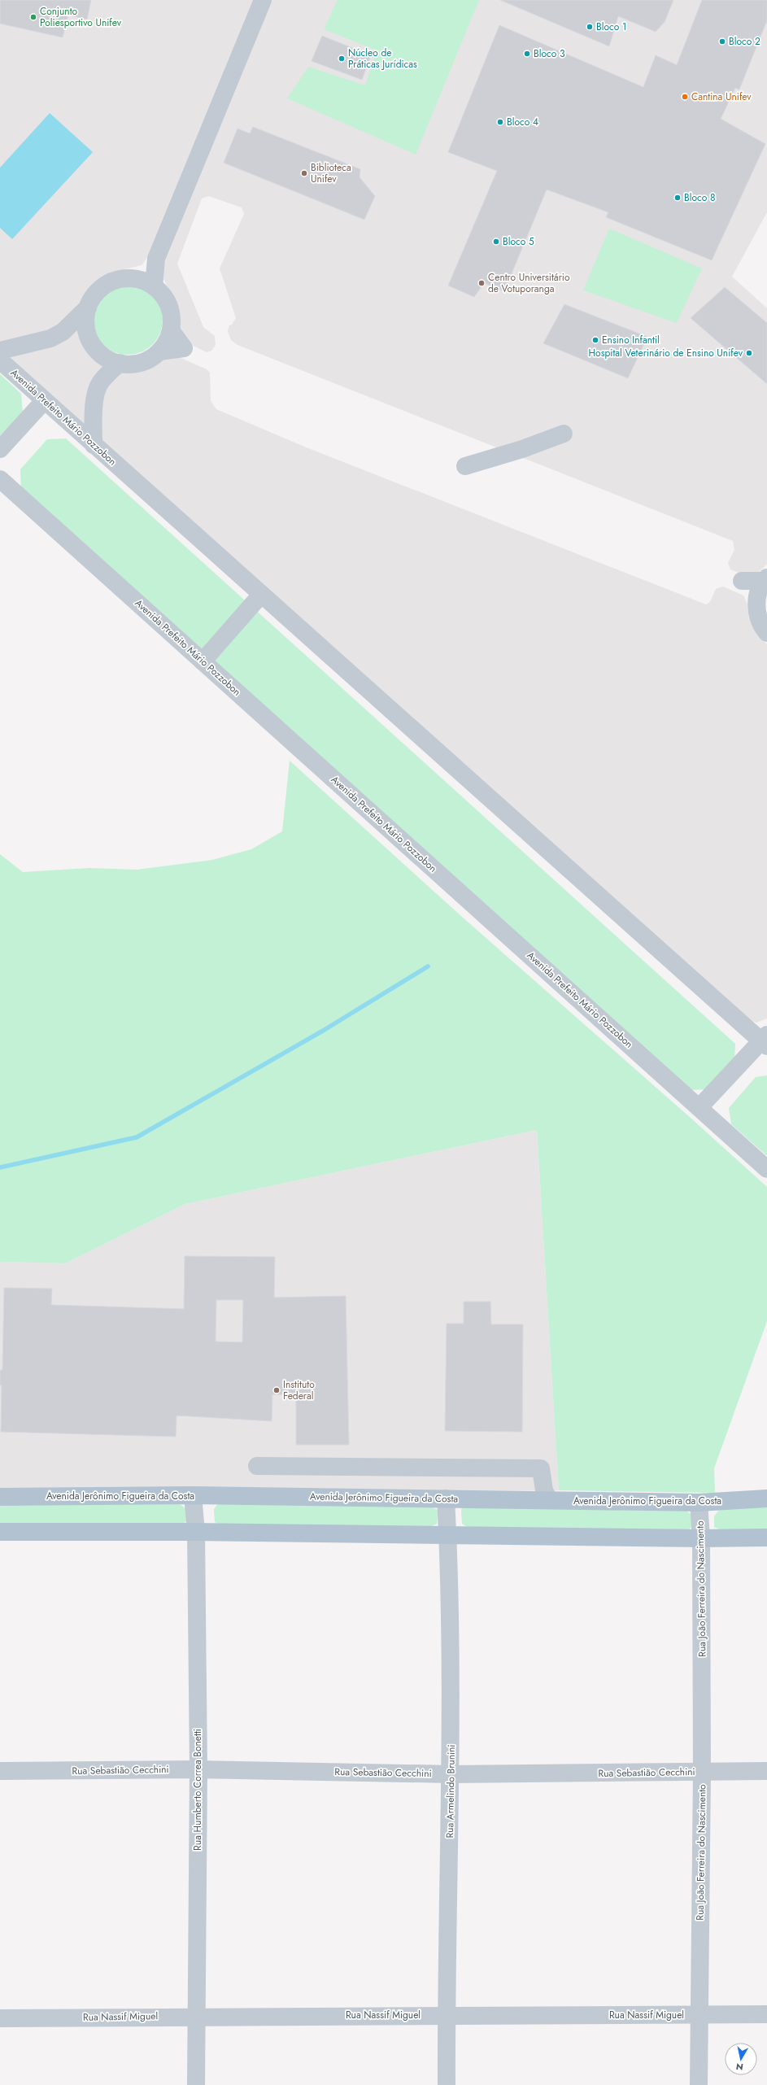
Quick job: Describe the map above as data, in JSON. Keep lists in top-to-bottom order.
{
  "streets": {
    "main road": ["Avenida Jerônimo Figueira da Costa"],
    "street": [
      "Avenida Prefeito Mário Pozzobon",
      "Rua João Ferreira do Nascimento",
      "Rua Sebastião Cecchini",
      "Rua Humberto Correa Bonetti",
      "Rua Armelindo Brunini",
      "Rua Nassif Miguel"
    ]
  },
  "crossings": [
    ["Avenida Jerônimo Figueira da Costa", "Rua João Ferreira do Nascimento"],
    ["Avenida Jerônimo Figueira da Costa", "Rua Humberto Correa Bonetti"],
    ["Avenida Jerônimo Figueira da Costa", "Rua Armelindo Brunini"],
    ["Rua João Ferreira do Nascimento", "Rua Sebastião Cecchini"],
    ["Rua João Ferreira do Nascimento", "Rua Nassif Miguel"],
    ["Rua Sebastião Cecchini", "Rua Humberto Correa Bonetti"],
    ["Rua Sebastião Cecchini", "Rua Armelindo Brunini"],
    ["Rua Humberto Correa Bonetti", "Rua Nassif Miguel"],
    ["Rua Armelindo Brunini", "Rua Nassif Miguel"]
  ],
  "places": [
    "Conjunto Poliesportivo Unifev",
    "Bloco 1",
    "Bloco 2",
    "Bloco 3",
    "Núcleo de Práticas Jurídicas",
    "Cantina Unifev",
    "Bloco 4",
    "Biblioteca Unifev",
    "Bloco 8",
    "Bloco 5",
    "Centro Universitário de Votuporanga",
    "Ensino Infantil",
    "Hospital Veterinário de Ensino Unifev",
    "Instituto Federal"
  ],
  "north": "bottom"
}
